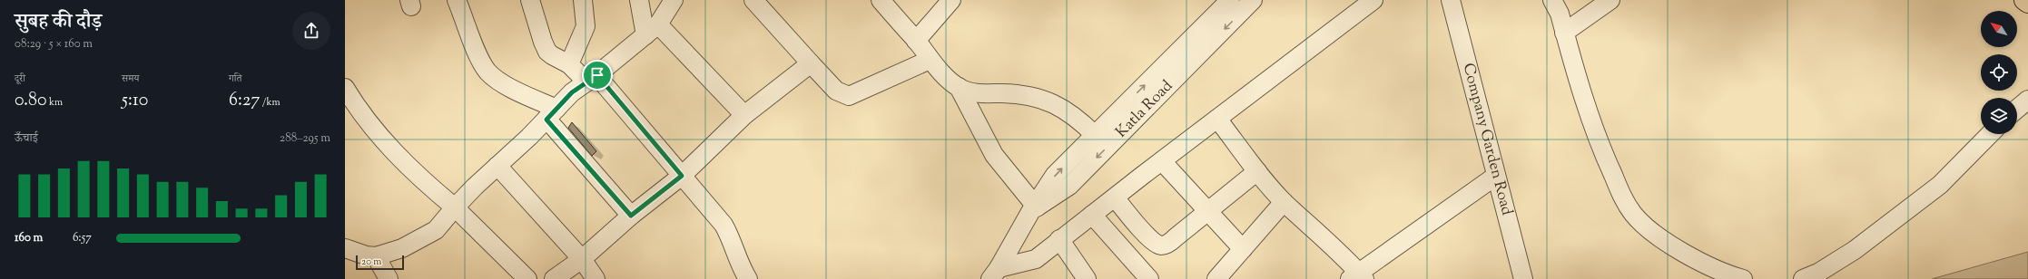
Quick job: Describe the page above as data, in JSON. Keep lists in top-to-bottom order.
{
  "streets": {
    "street": ["Katla Road", "Company Garden Road"]
  },
  "scale_bar": "20 m",
  "north": "top left",
  "page": {
    "heading": ["सुबह की दौड़", "08:29 · 5 × 160 m"],
    "stats": [
      ["दूरी", "0.80 km"],
      ["समय", "5:10"],
      ["गति", "6:27 /km"]
    ],
    "chart": ["ऊँचाई", "288–295 m"],
    "list": [
      {
        "name": "160 m",
        "note": "6:57"
      }
    ],
    "scale": "20 m"
  }
}
